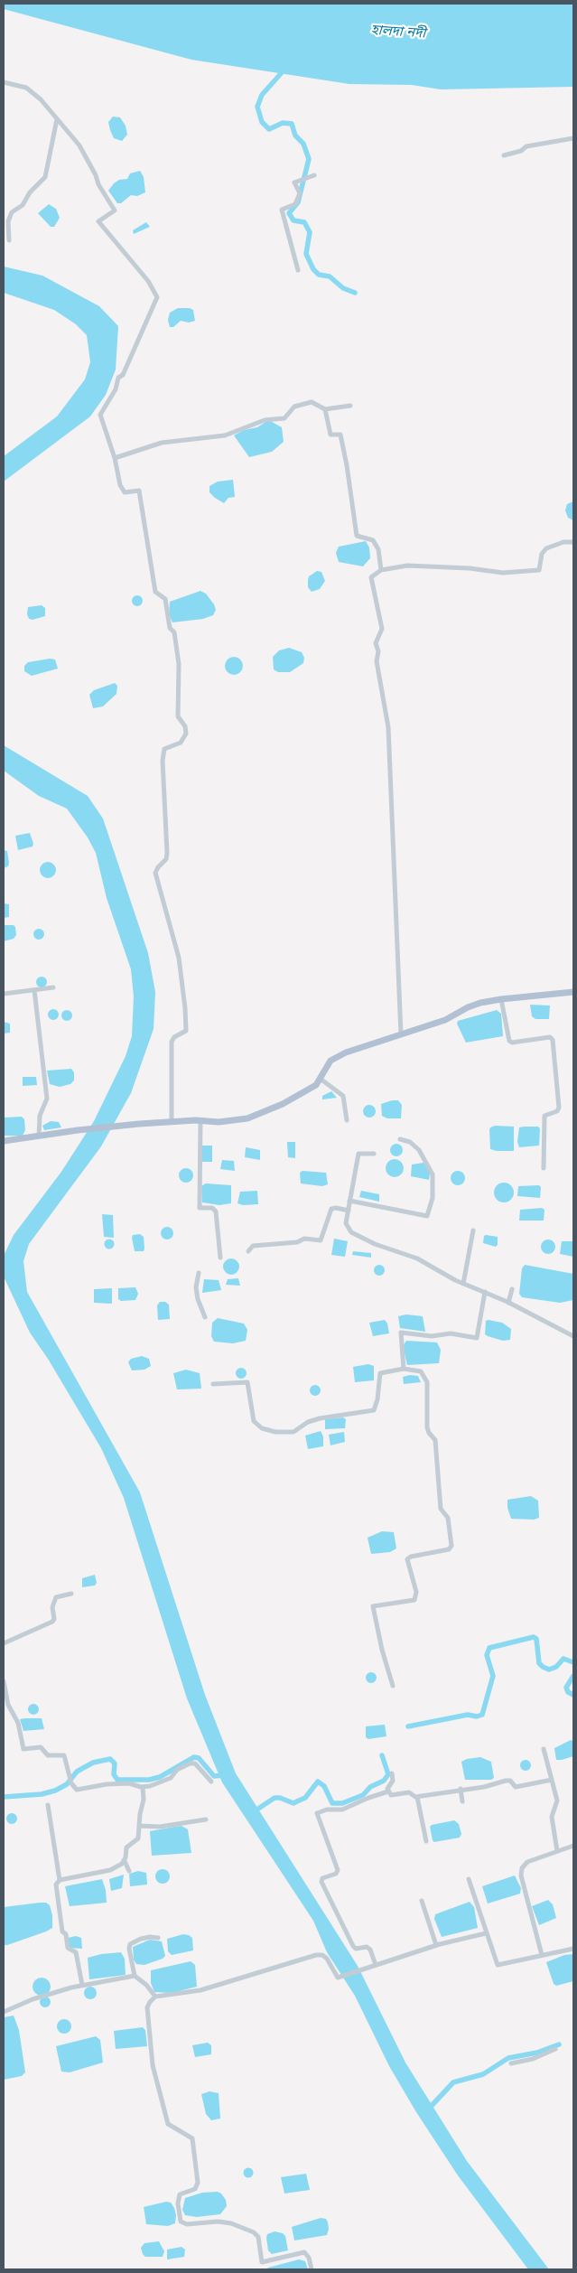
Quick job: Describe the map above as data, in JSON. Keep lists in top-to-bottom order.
{
  "water": ["হালদা নদী"]
}
